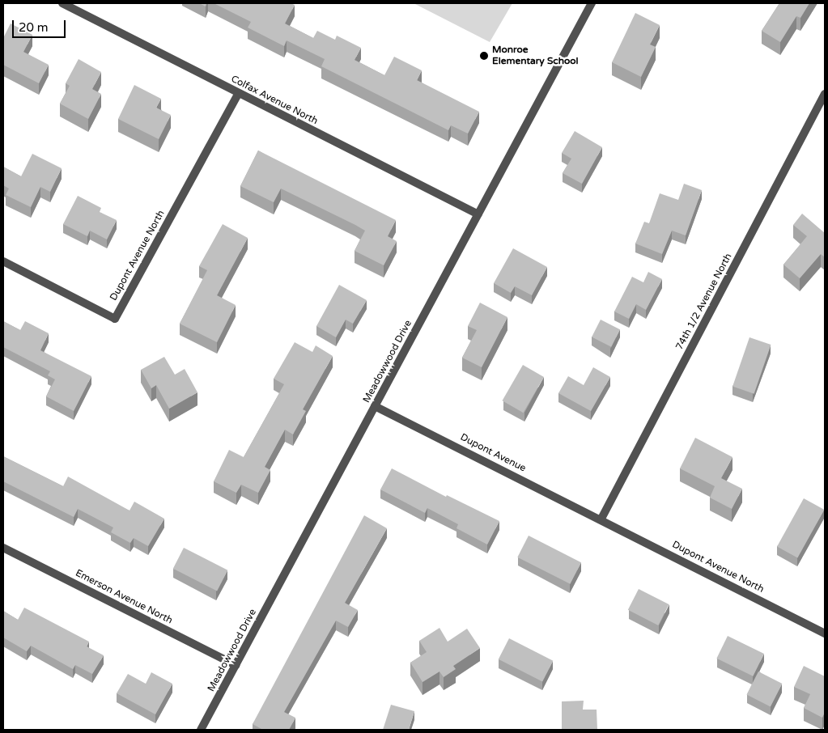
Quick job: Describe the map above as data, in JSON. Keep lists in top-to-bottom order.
{
  "streets": {
    "street": [
      "Colfax Avenue North",
      "Dupont Avenue North",
      "74th 1/2 Avenue North",
      "Meadowwood Drive",
      "Dupont Avenue",
      "Emerson Avenue North"
    ]
  },
  "crossings": [
    ["Colfax Avenue North", "Dupont Avenue North"],
    ["Colfax Avenue North", "Meadowwood Drive"],
    ["Dupont Avenue North", "74th 1/2 Avenue North"],
    ["Dupont Avenue North", "Dupont Avenue"],
    ["74th 1/2 Avenue North", "Dupont Avenue"],
    ["Meadowwood Drive", "Dupont Avenue"],
    ["Meadowwood Drive", "Emerson Avenue North"]
  ],
  "places": ["Monroe Elementary School"],
  "scale_bar": "20 m"
}
